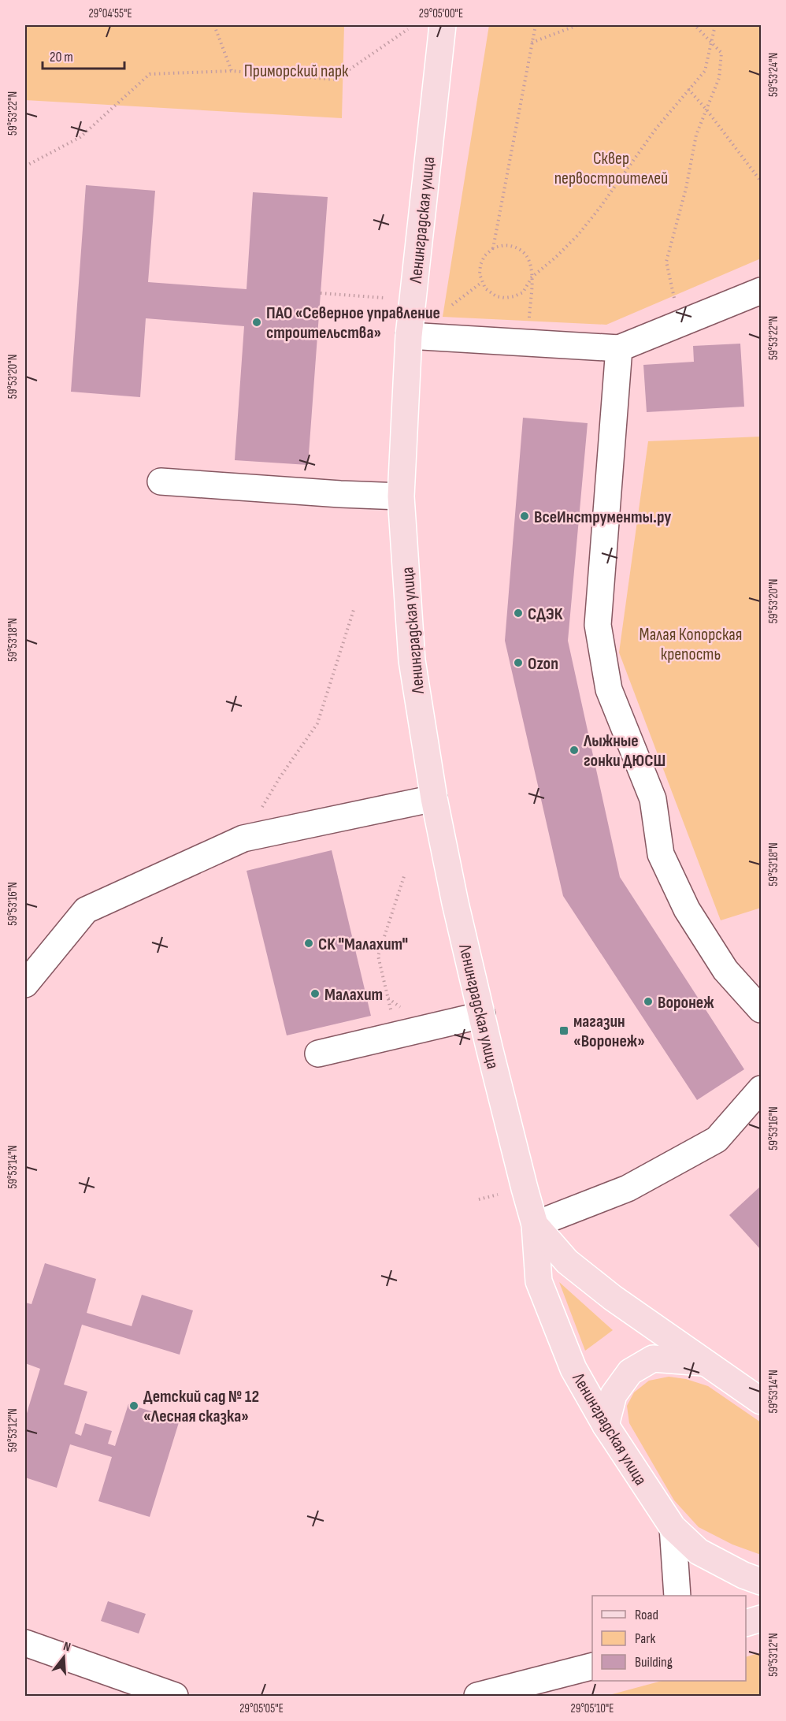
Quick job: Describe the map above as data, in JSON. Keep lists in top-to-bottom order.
{
  "streets": {
    "main road": ["Ленинградская улица"]
  },
  "parks": ["Приморский парк", "Сквер первостроителей", "Малая Копорская крепость"],
  "places": {
    "other": [
      "ПАО «Северное управление строительства»",
      "ВсеИнструменты.ру",
      "СДЭК",
      "Ozon",
      "Лыжные гонки ДЮСШ",
      "СК \"Малахит\"",
      "Малахит",
      "Воронеж",
      "Детский сад № 12 «Лесная сказка»"
    ],
    "transit": ["магазин «Воронеж»"]
  },
  "legend": ["Road", "Park", "Building"],
  "scale_bar": "20 m",
  "north": "top",
  "coordinates": [
    "29°04'55\"E",
    "29°05'00\"E",
    "59°53'24\"N",
    "59°53'22\"N",
    "59°53'20\"N",
    "59°53'18\"N",
    "59°53'16\"N",
    "59°53'14\"N",
    "59°53'12\"N",
    "29°05'05\"E",
    "29°05'10\"E"
  ]
}
